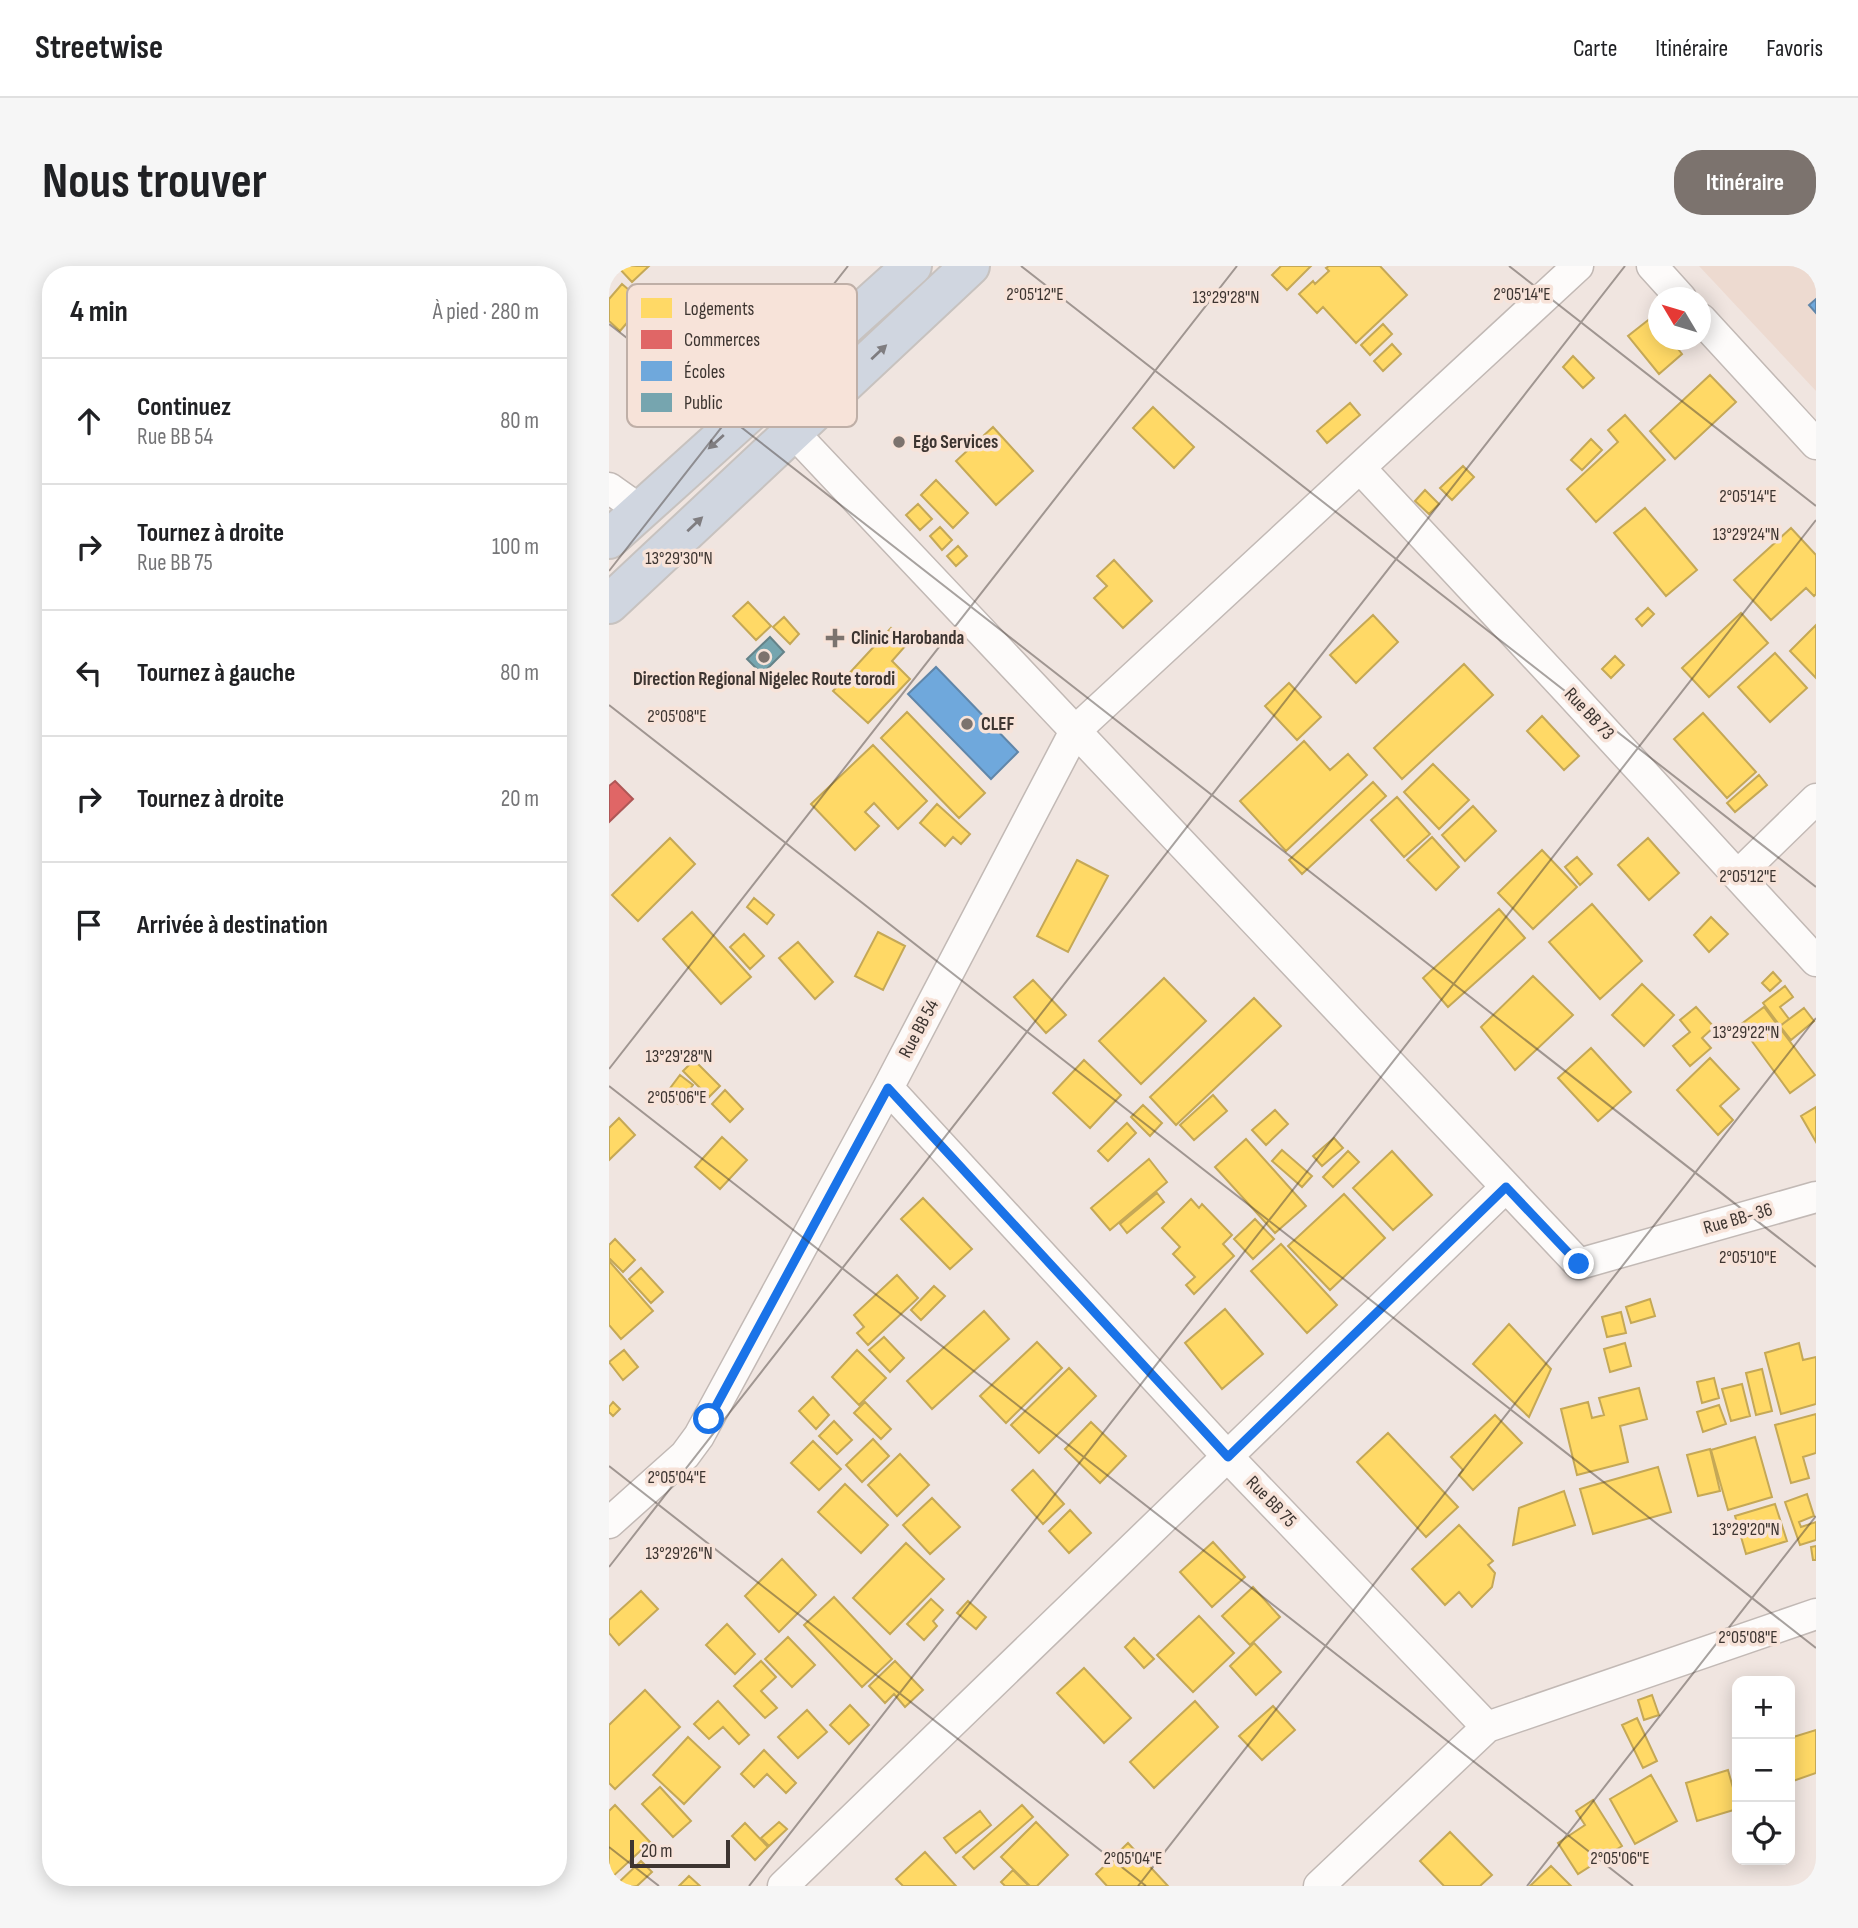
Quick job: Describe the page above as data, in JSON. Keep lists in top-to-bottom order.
{
  "streets": {
    "street": [
      "Rue BB 73",
      "Rue BB 54",
      "Rue BB- 36",
      "Rue BB 75"
    ]
  },
  "crossings": [
    ["Rue BB 73", "Rue BB 54"],
    ["Rue BB 54", "Rue BB 75"]
  ],
  "places": {
    "other": ["Ego Services", "Direction Regional Nigelec Route torodi", "CLEF"],
    "health": ["Clinic Harobanda"]
  },
  "legend": [
    "Logements",
    "Commerces",
    "Écoles",
    "Public"
  ],
  "scale_bar": "20 m",
  "north": "top left",
  "page": {
    "header": "Streetwise",
    "nav": ["Carte", "Itinéraire", "Favoris"],
    "buttons": "Itinéraire",
    "title": "Nous trouver",
    "heading": ["4 min", "À pied · 280 m"],
    "list": [
      ["Continuez", "Rue BB 54", "80 m"],
      ["Tournez à droite", "Rue BB 75", "100 m"],
      ["Tournez à gauche", "80 m"],
      ["Tournez à droite", "20 m"],
      "Arrivée à destination"
    ],
    "map_buttons": ["+", "−"],
    "scale": "20 m"
  },
  "coordinates": [
    "2°05'12\"E",
    "2°05'14\"E",
    "13°29'28\"N",
    "13°29'24\"N",
    "13°29'30\"N",
    "2°05'08\"E",
    "13°29'22\"N",
    "2°05'06\"E",
    "2°05'10\"E",
    "2°05'04\"E",
    "13°29'20\"N",
    "13°29'26\"N"
  ]
}
